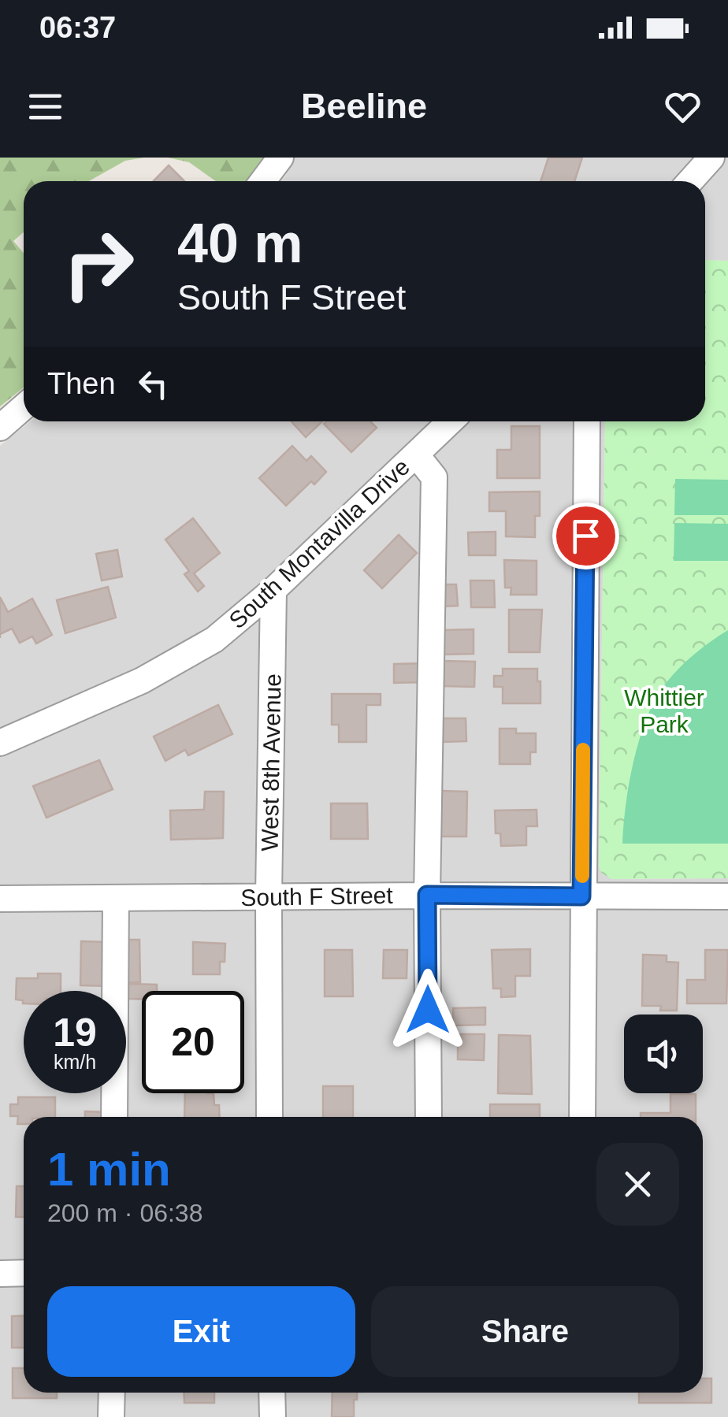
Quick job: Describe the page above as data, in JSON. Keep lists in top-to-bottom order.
{
  "streets": {
    "street": ["South Montavilla Drive", "West 8th Avenue", "South F Street"]
  },
  "crossings": [
    ["South Montavilla Drive", "West 8th Avenue"],
    ["West 8th Avenue", "South F Street"]
  ],
  "parks": ["Whittier Park"],
  "page": {
    "status": "06:37",
    "header": "Beeline",
    "turn": ["40 m", "South F Street"],
    "then": "Then",
    "speed": "19 km/h",
    "limit": "20",
    "heading": ["1 min", "200 m · 06:38"],
    "buttons": ["Exit", "Share"]
  }
}
